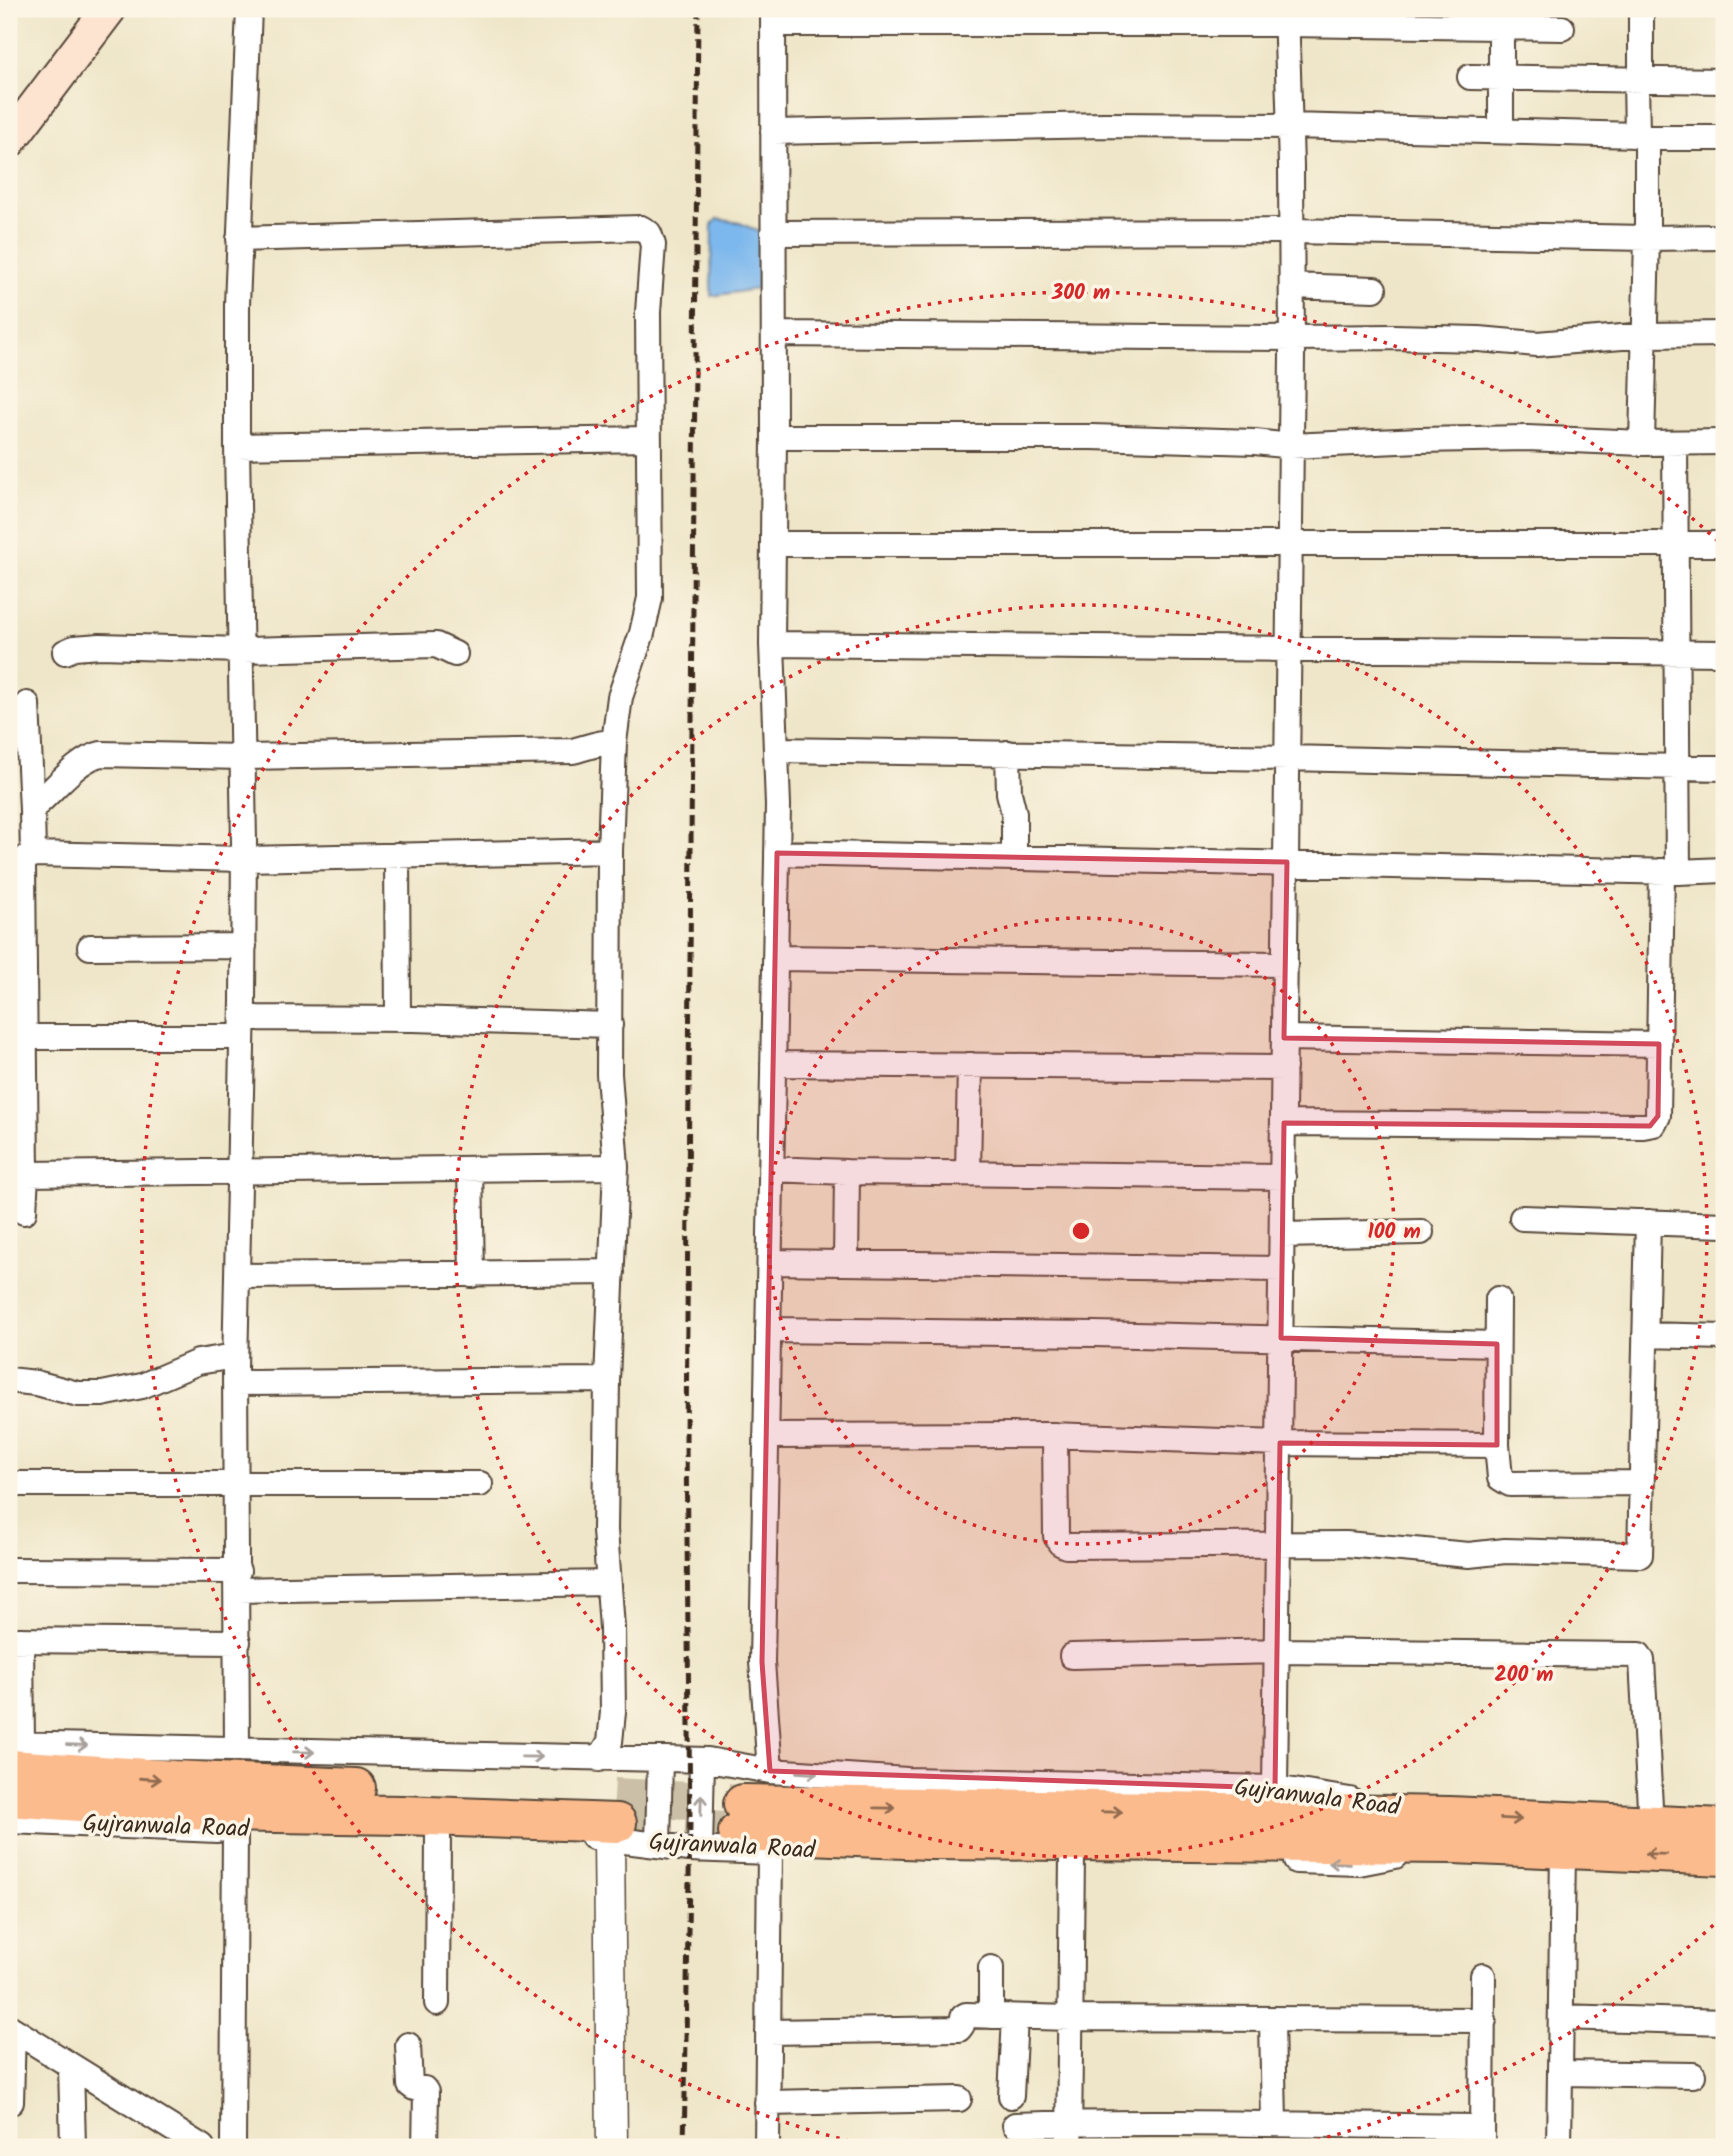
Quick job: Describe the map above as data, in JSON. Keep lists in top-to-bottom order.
{
  "streets": {
    "highway": ["Gujranwala Road"]
  },
  "rings": ["300 m", "100 m", "200 m"]
}
